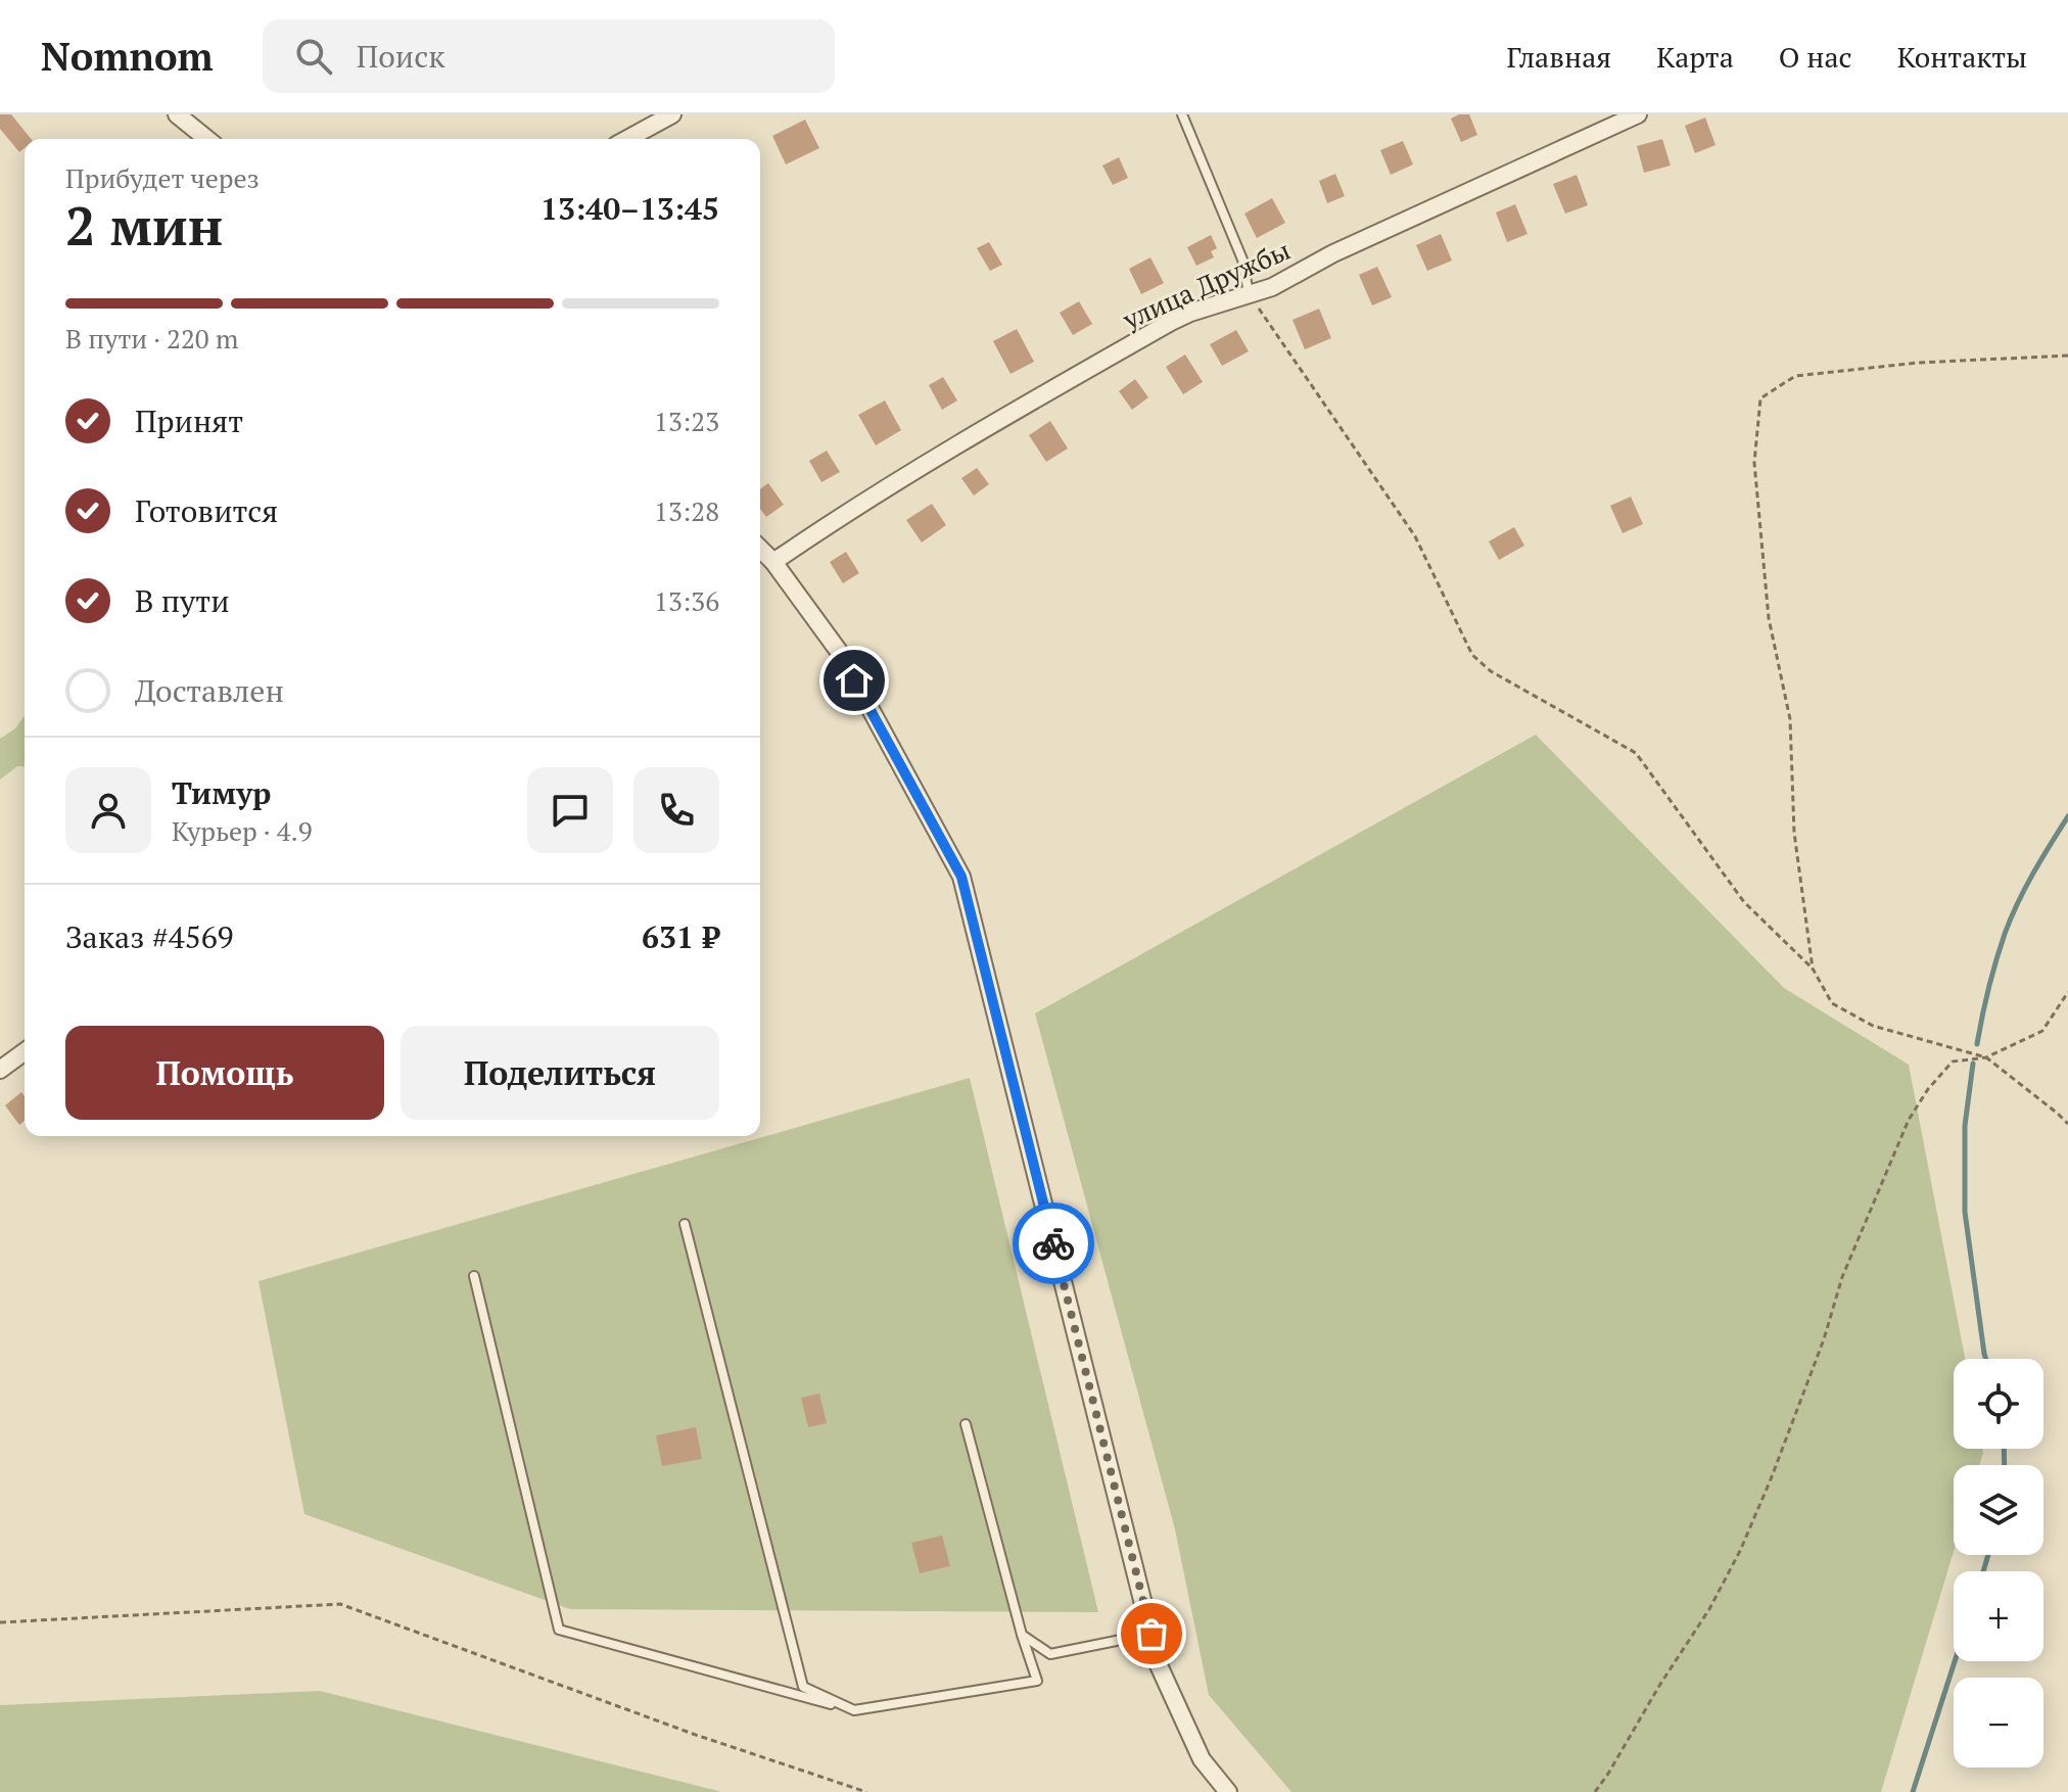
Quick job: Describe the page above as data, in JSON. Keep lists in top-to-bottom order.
{
  "streets": {
    "street": ["улица Дружбы"]
  },
  "page": {
    "header": "Nomnom",
    "search": "Поиск",
    "nav": [
      "Главная",
      "Карта",
      "О нас",
      "Контакты"
    ],
    "heading": ["2 мин", "Прибудет через", "13:40–13:45"],
    "panel": [
      "Тимур",
      "Курьер · 4.9",
      "Заказ #4569",
      "631 ₽"
    ],
    "bar": "В пути · 220 m",
    "list": [
      ["Принят", "13:23"],
      ["Готовится", "13:28"],
      ["В пути", "13:36"],
      "Доставлен"
    ],
    "buttons": ["Помощь", "Поделиться"],
    "map_buttons": ["+", "−"]
  }
}
